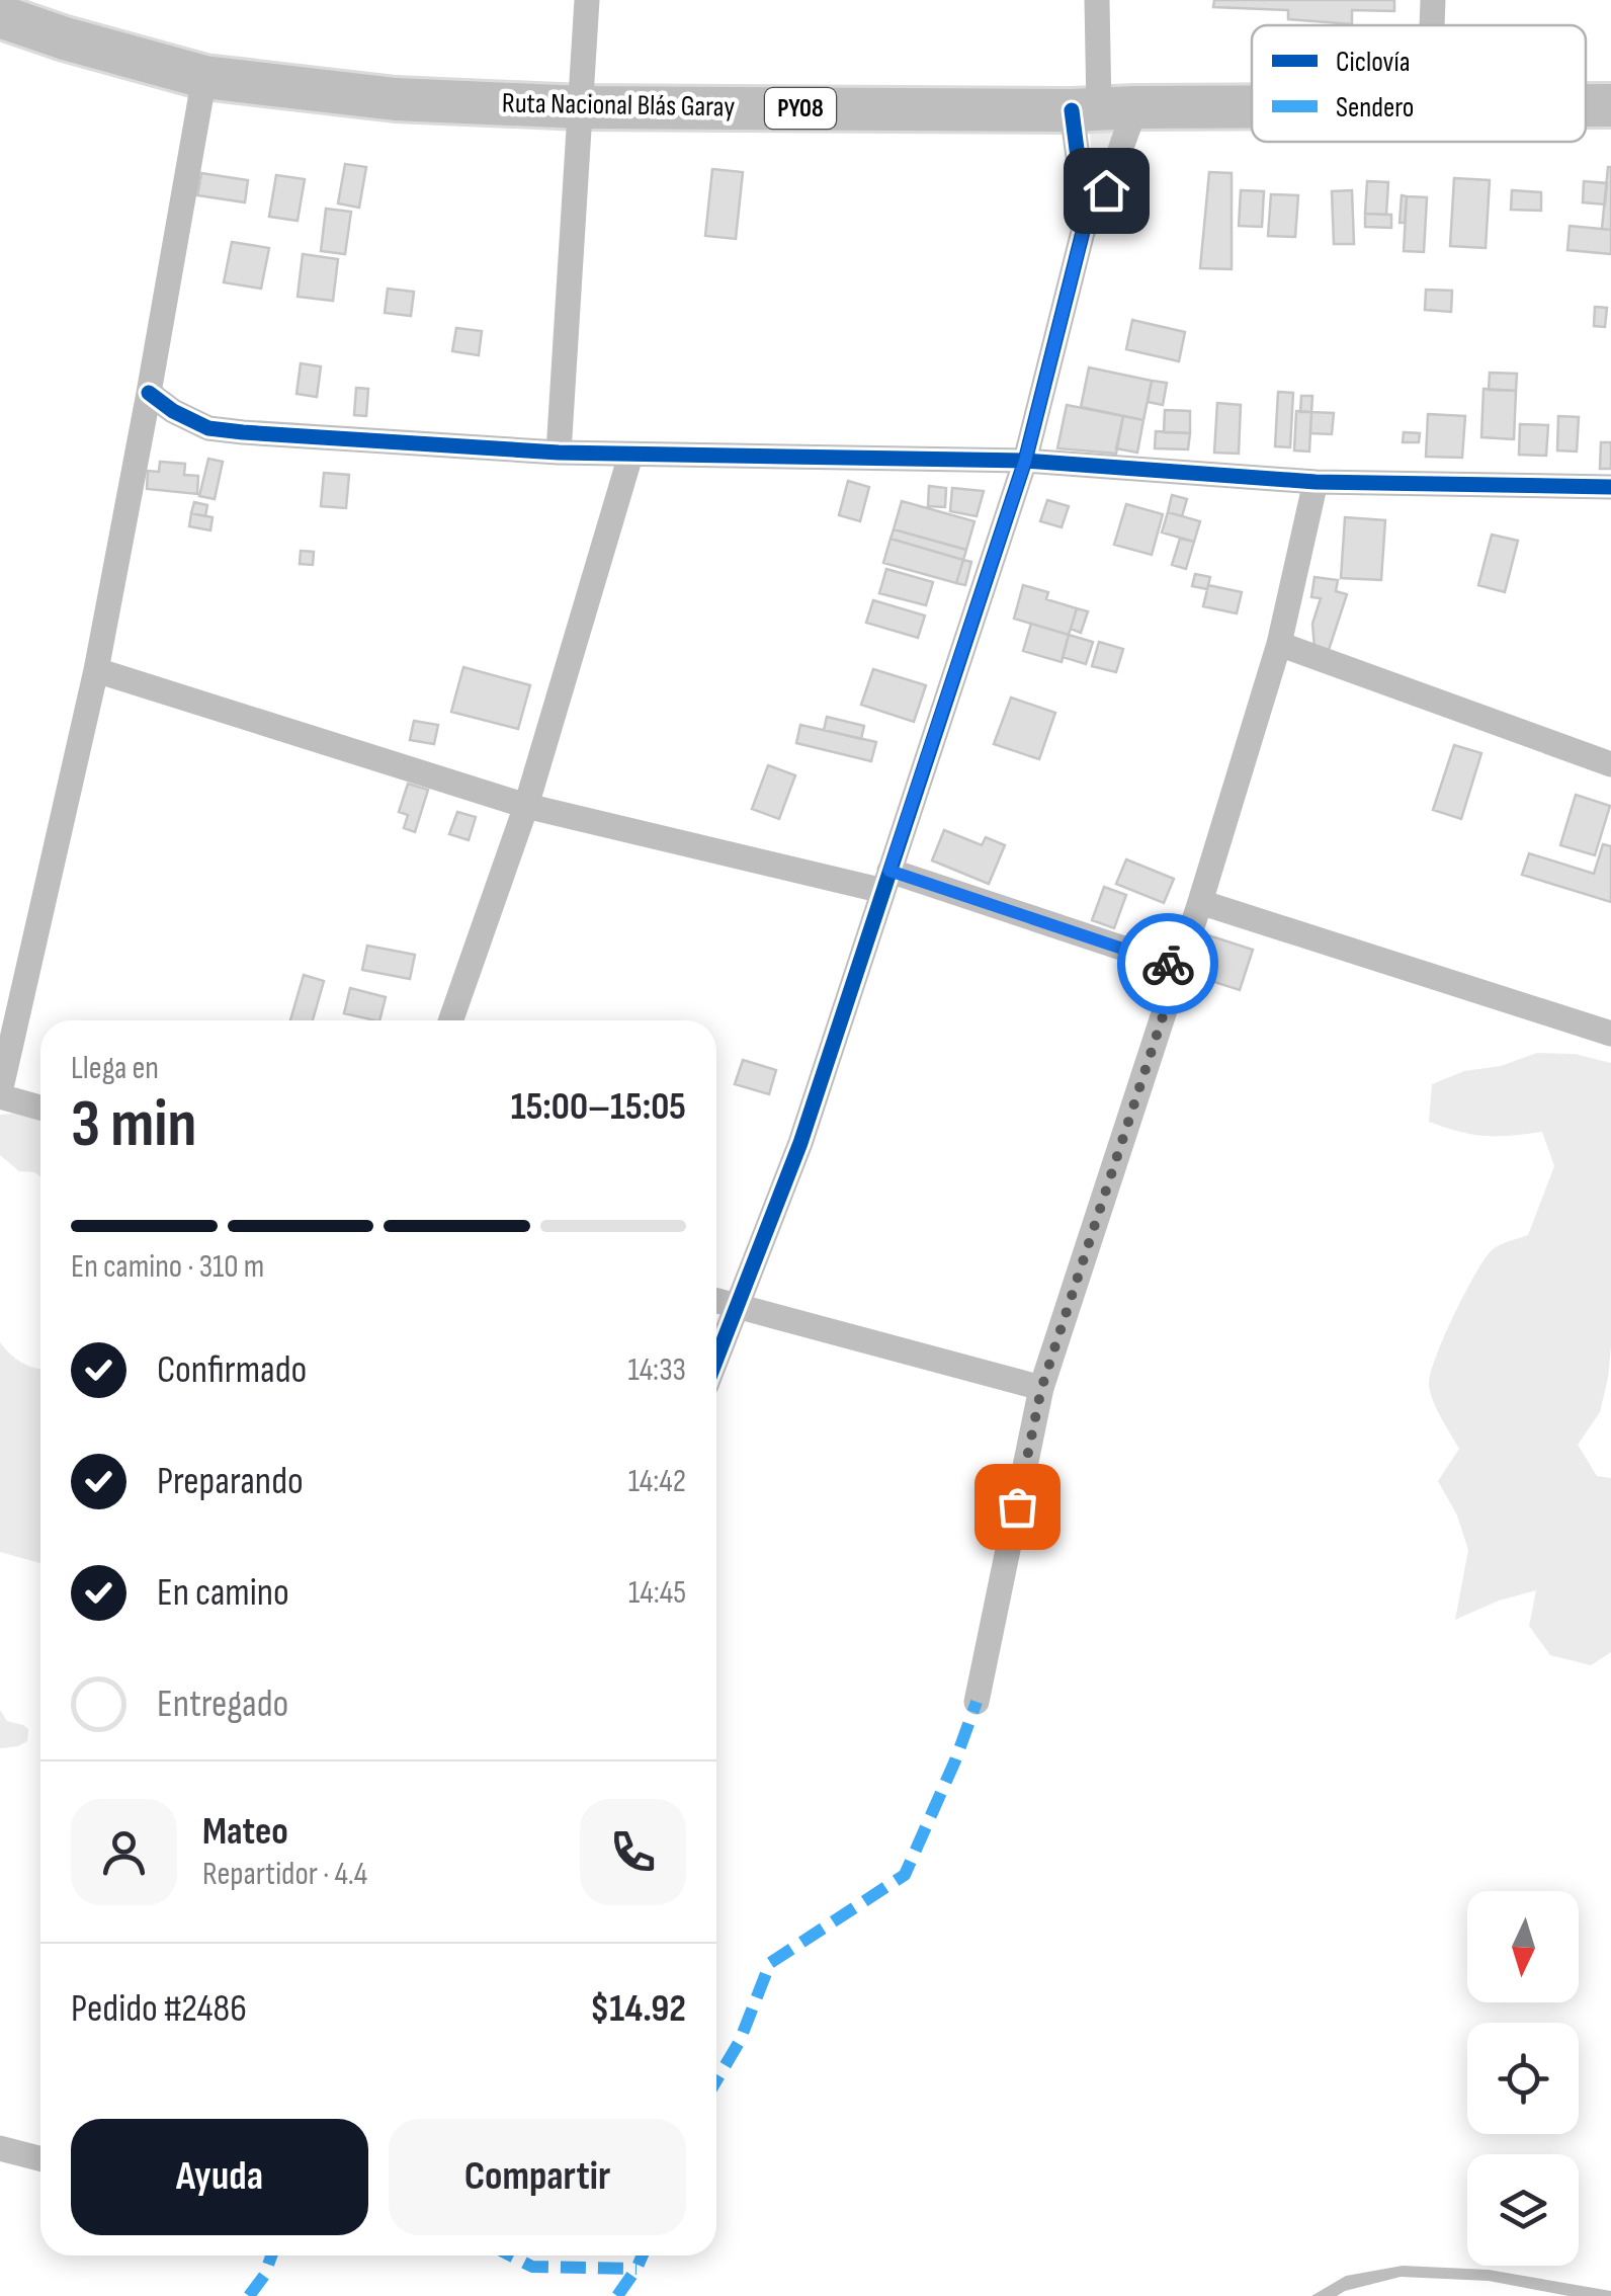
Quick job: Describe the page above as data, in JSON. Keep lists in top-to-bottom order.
{
  "streets": {
    "highway": ["Ruta Nacional Blás Garay", "PY08"]
  },
  "legend": ["Ciclovía", "Sendero"],
  "north": "bottom",
  "page": {
    "heading": ["3 min", "Llega en", "15:00–15:05"],
    "panel": [
      "Mateo",
      "Repartidor · 4.4",
      "Pedido #2486",
      "$14.92"
    ],
    "bar": "En camino · 310 m",
    "list": [
      ["Confirmado", "14:33"],
      ["Preparando", "14:42"],
      ["En camino", "14:45"],
      "Entregado"
    ],
    "buttons": ["Ayuda", "Compartir"]
  }
}
